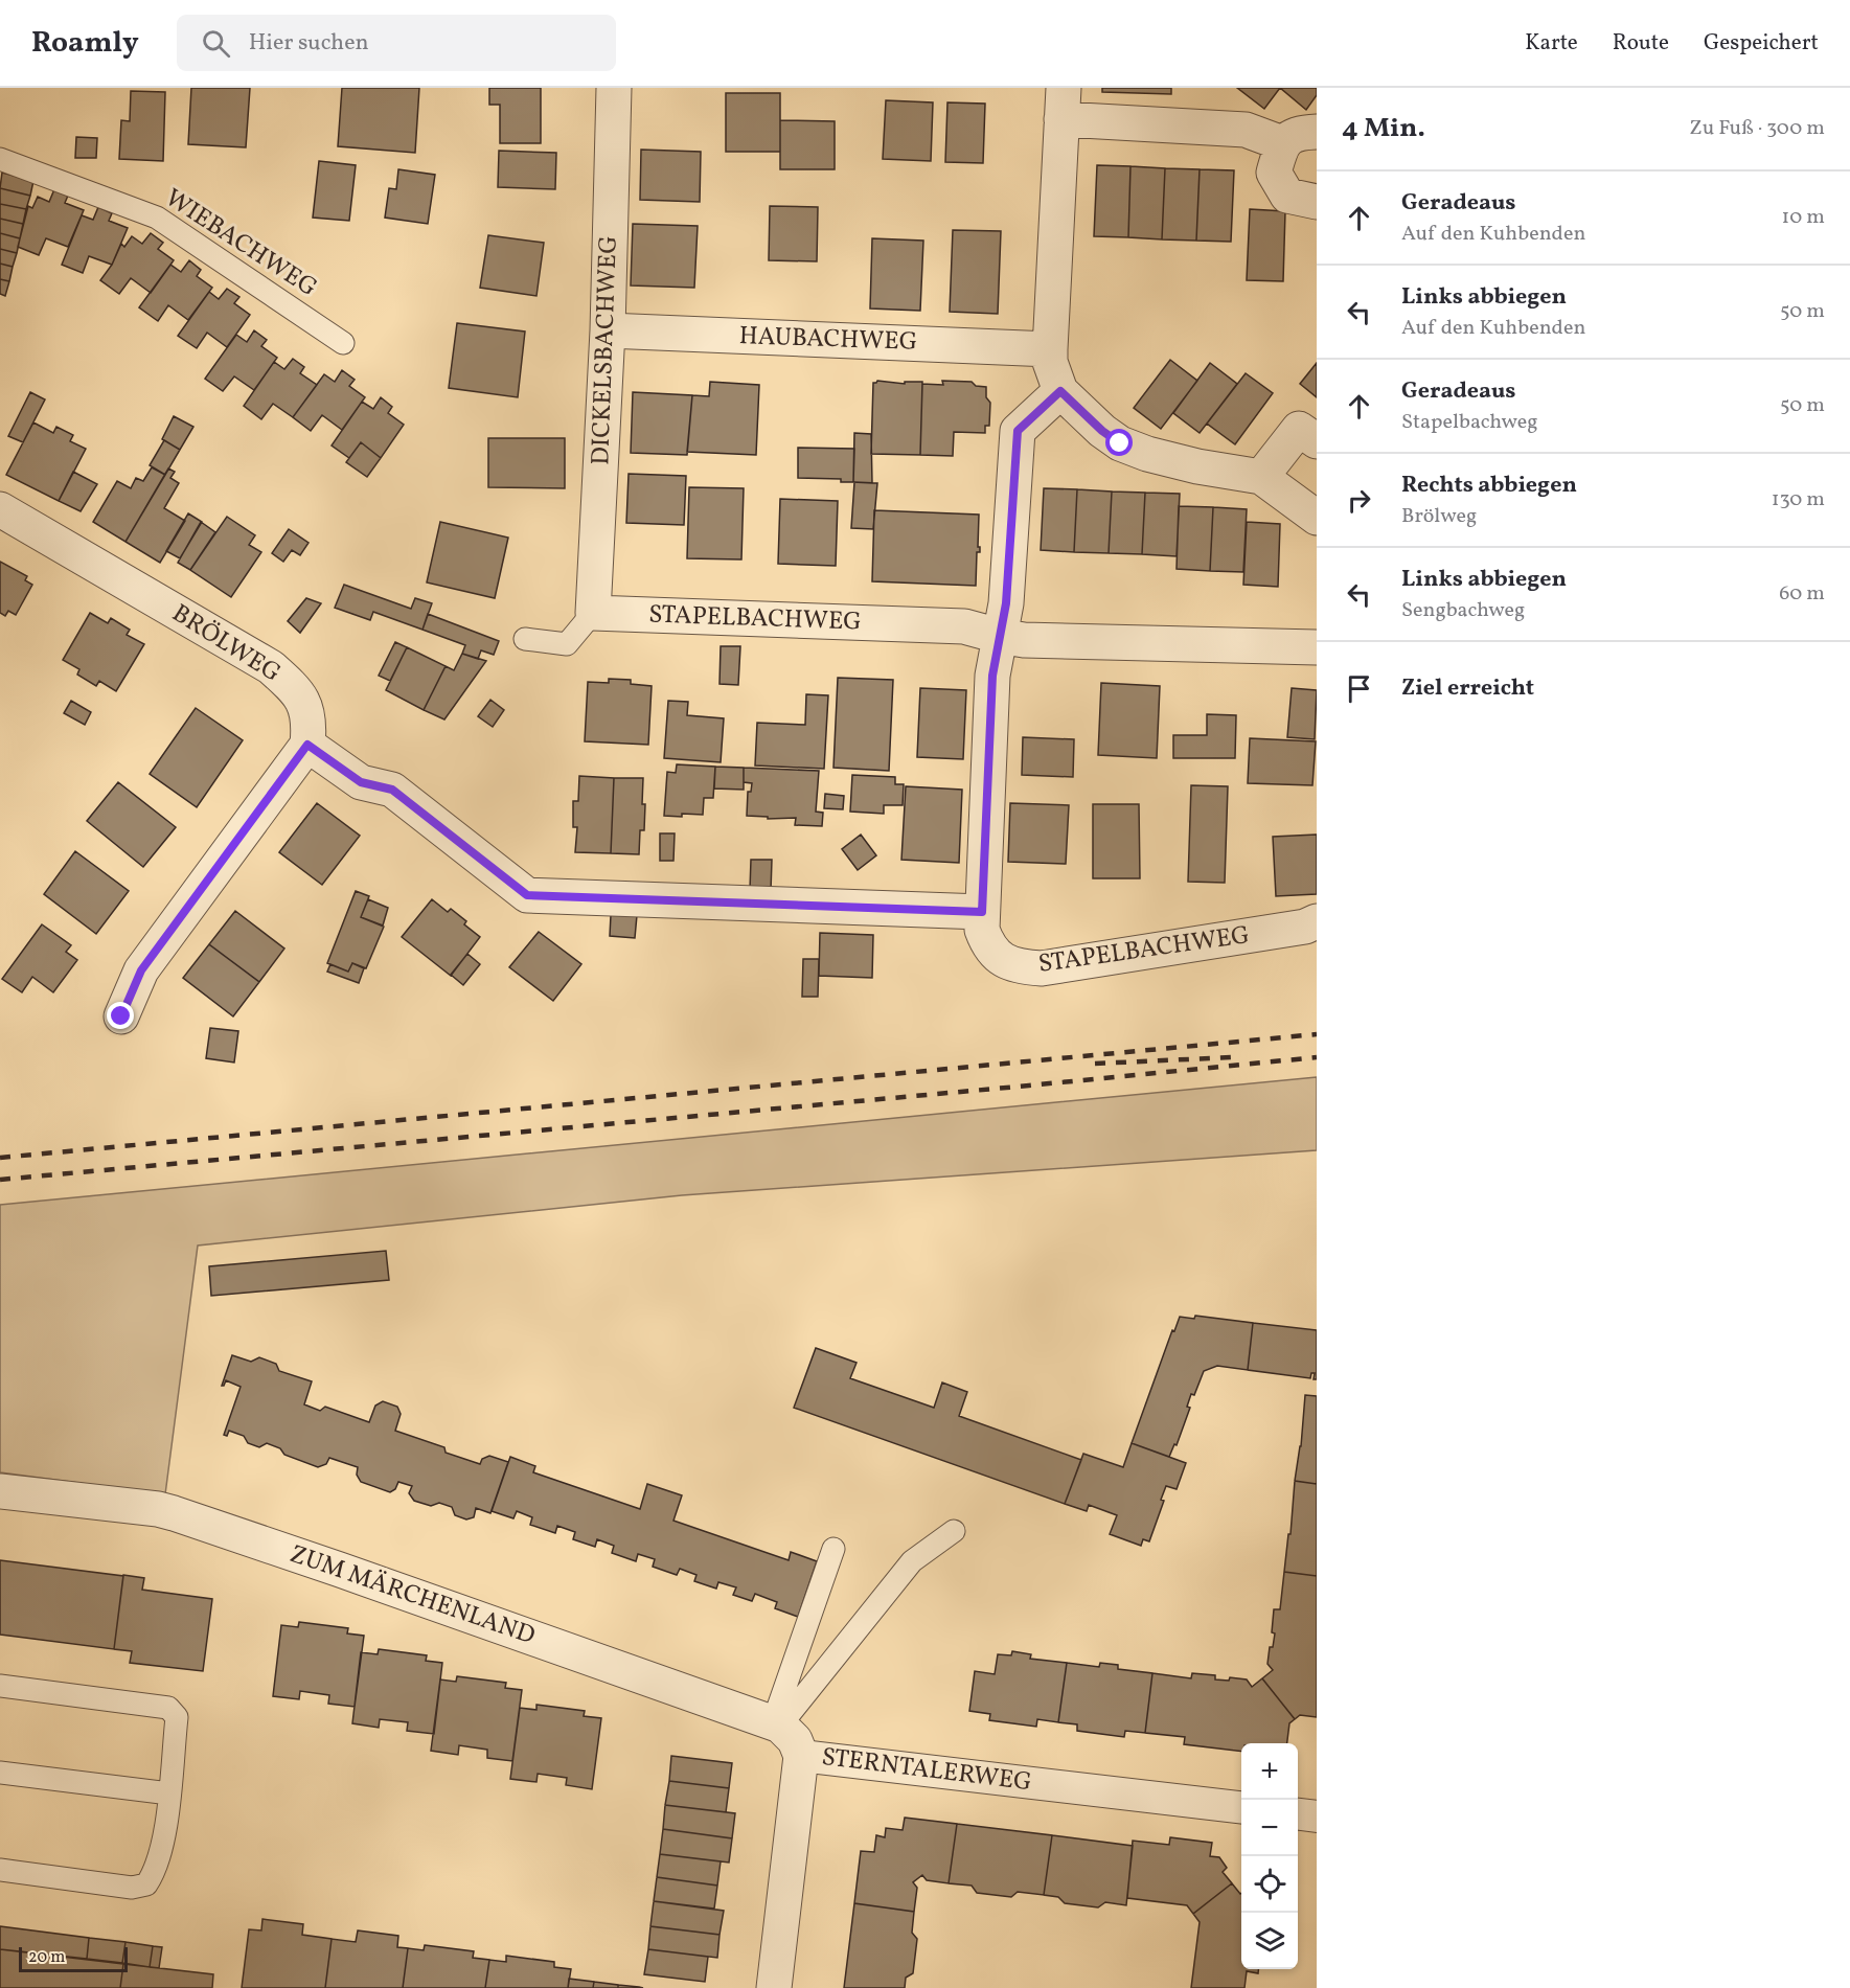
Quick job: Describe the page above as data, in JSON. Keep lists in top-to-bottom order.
{
  "streets": {
    "street": [
      "HAUBACHWEG",
      "DICKELSBACHWEG",
      "STAPELBACHWEG",
      "BRÖLWEG",
      "ZUM MÄRCHENLAND",
      "STERNTALERWEG"
    ],
    "lane": ["WIEBACHWEG"]
  },
  "crossings": [
    ["HAUBACHWEG", "DICKELSBACHWEG"],
    ["DICKELSBACHWEG", "STAPELBACHWEG"]
  ],
  "scale_bar": "20 m",
  "page": {
    "header": "Roamly",
    "search": "Hier suchen",
    "nav": ["Karte", "Route", "Gespeichert"],
    "heading": ["4 Min.", "Zu Fuß · 300 m"],
    "list": [
      ["Geradeaus", "Auf den Kuhbenden", "10 m"],
      ["Links abbiegen", "Auf den Kuhbenden", "50 m"],
      ["Geradeaus", "Stapelbachweg", "50 m"],
      ["Rechts abbiegen", "Brölweg", "130 m"],
      ["Links abbiegen", "Sengbachweg", "60 m"],
      "Ziel erreicht"
    ],
    "map_buttons": ["+", "−"],
    "scale": "20 m"
  }
}
